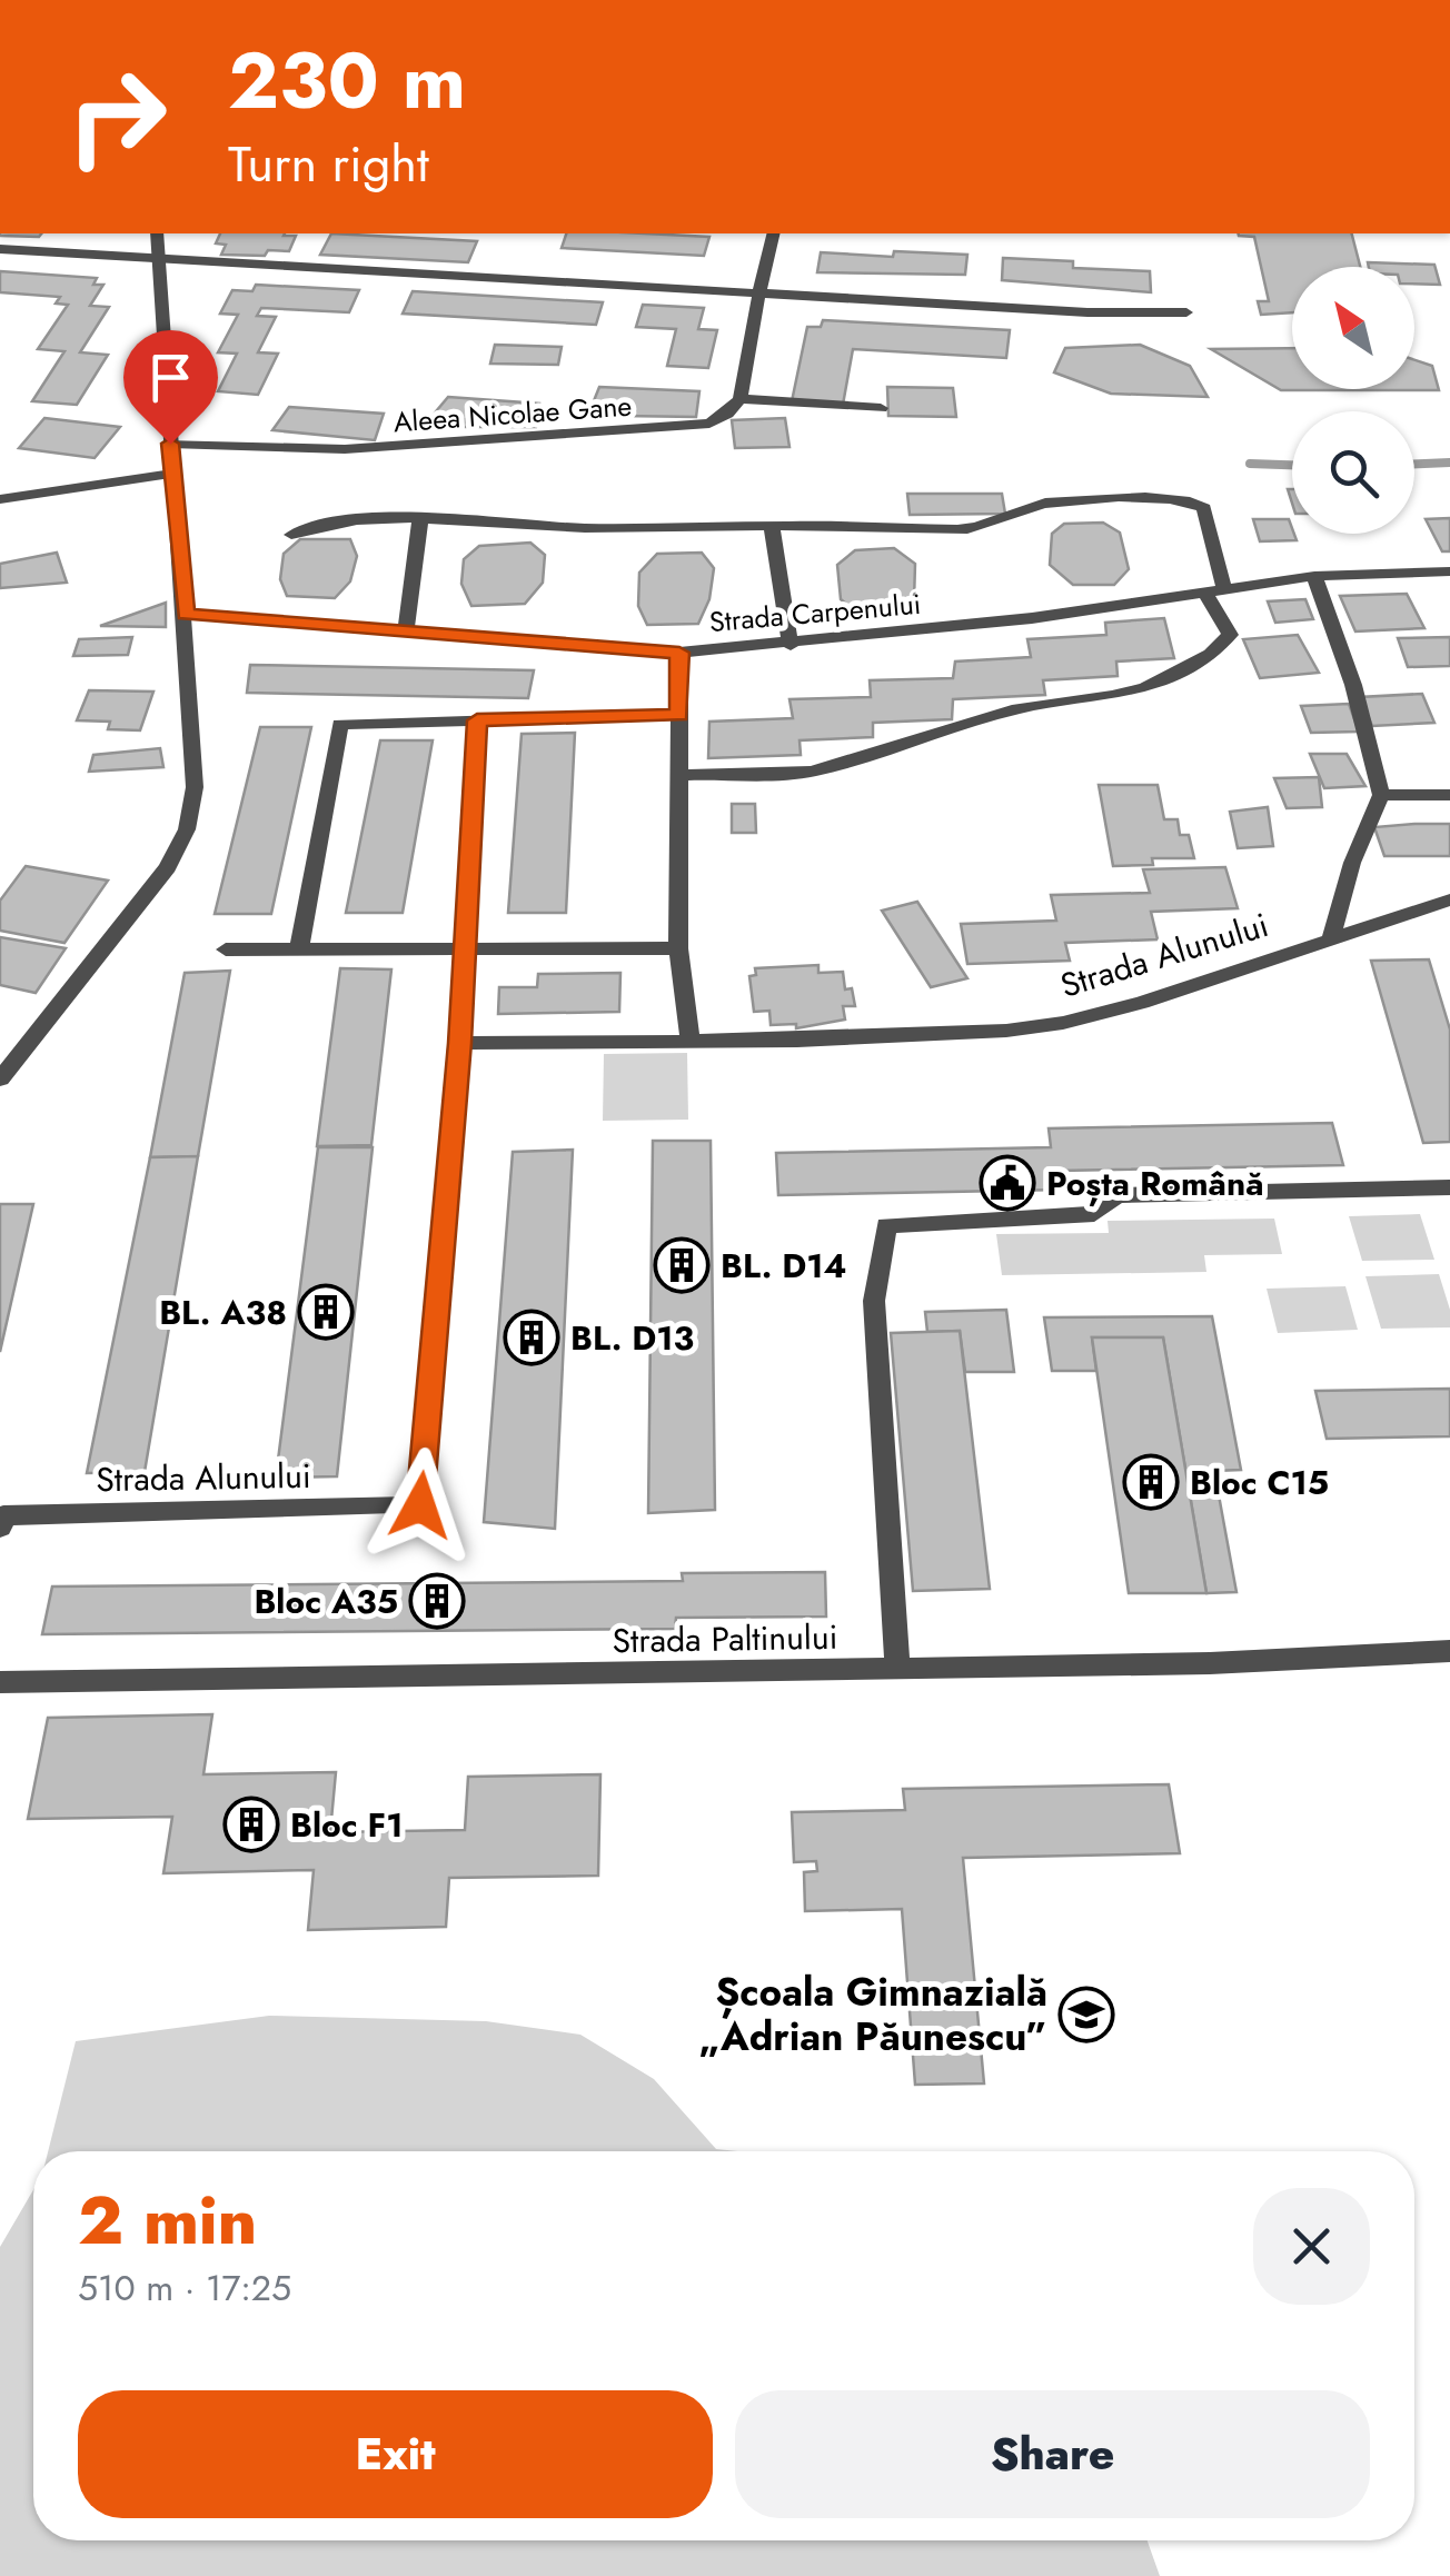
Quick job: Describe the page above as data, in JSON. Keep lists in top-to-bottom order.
{
  "streets": {
    "street": [
      "Aleea Nicolae Gane",
      "Strada Carpenului",
      "Strada Alunului",
      "Strada Paltinului"
    ]
  },
  "places": {
    "public building": ["Poșta Română"],
    "building": [
      "BL. D14",
      "BL. A38",
      "BL. D13",
      "Bloc C15",
      "Bloc A35",
      "Bloc F1"
    ],
    "school or university": ["Școala Gimnazială „Adrian Păunescu”"]
  },
  "north": "top left",
  "page": {
    "turn": ["230 m", "Turn right"],
    "heading": ["2 min", "510 m · 17:25"],
    "buttons": ["Exit", "Share"]
  }
}
